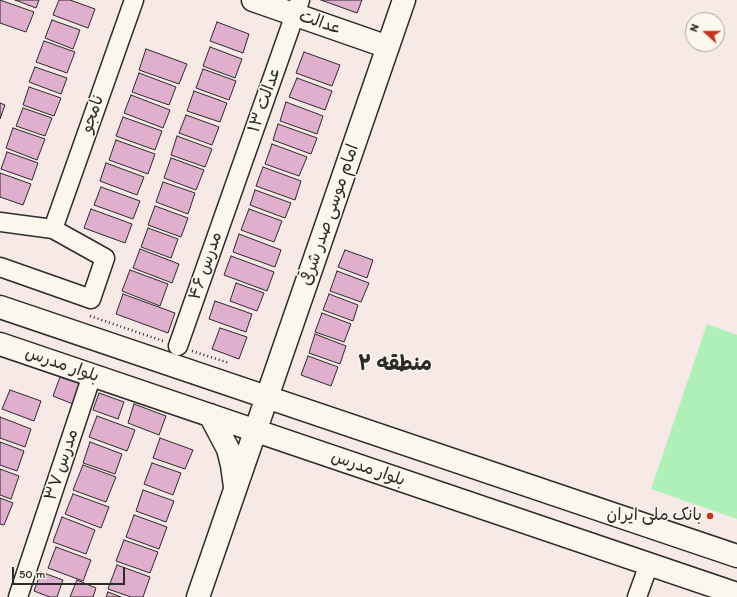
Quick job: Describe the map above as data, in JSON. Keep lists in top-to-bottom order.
{
  "streets": {
    "main road": ["عدالت", "امام موسی صدر شرقی", "بلوار مدرس"],
    "street": [
      "عدالت ۱۳",
      "نامجو",
      "مدرس ۴۶",
      "مدرس ۳۷"
    ]
  },
  "crossings": [
    ["عدالت", "عدالت ۱۳"],
    ["عدالت", "امام موسی صدر شرقی"],
    ["عدالت ۱۳", "مدرس ۴۶"],
    ["امام موسی صدر شرقی", "بلوار مدرس"],
    ["بلوار مدرس", "مدرس ۳۷"]
  ],
  "districts": ["منطقه ۲"],
  "places": ["بانک ملی ایران"],
  "scale_bar": "50 m",
  "north": "left"
}
